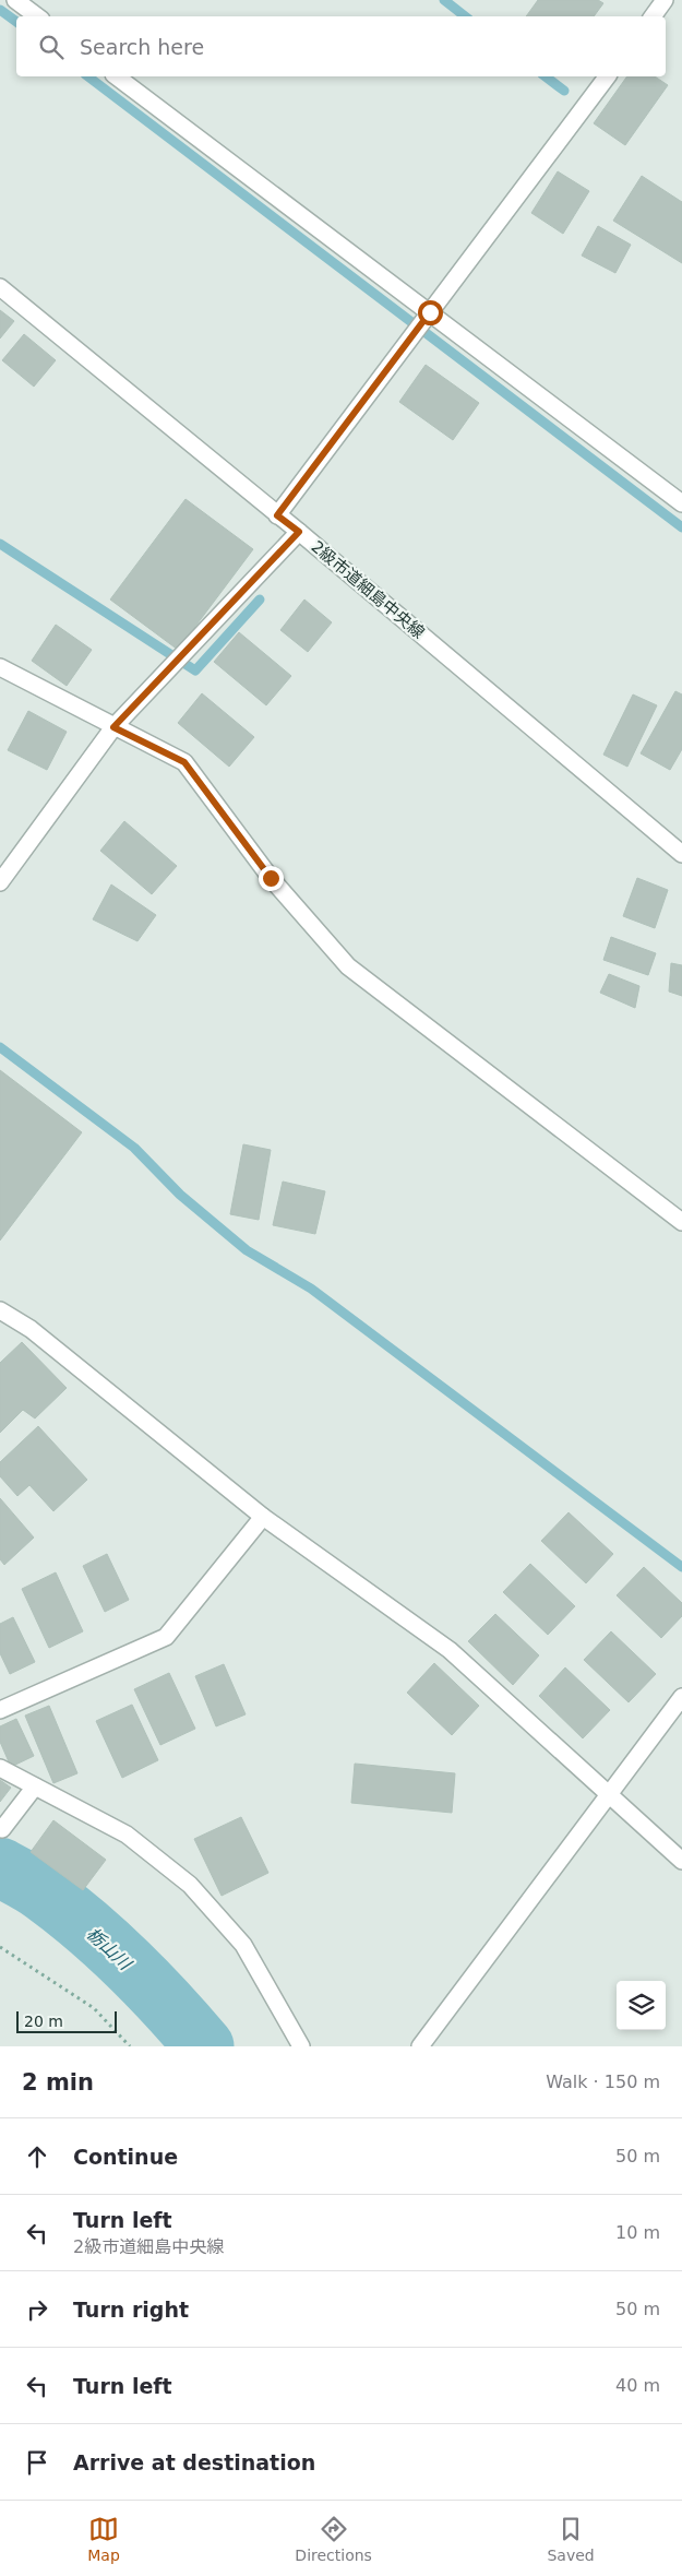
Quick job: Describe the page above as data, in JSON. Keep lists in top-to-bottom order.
{
  "streets": {
    "street": ["2級市道細島中央線"]
  },
  "water": ["栃山川"],
  "scale_bar": "20 m",
  "page": {
    "search": "Search here",
    "scale": "20 m",
    "heading": ["2 min", "Walk · 150 m"],
    "list": [
      ["Continue", "50 m"],
      ["Turn left", "2級市道細島中央線", "10 m"],
      ["Turn right", "50 m"],
      ["Turn left", "40 m"],
      "Arrive at destination"
    ],
    "nav": ["Map", "Directions", "Saved"]
  }
}
